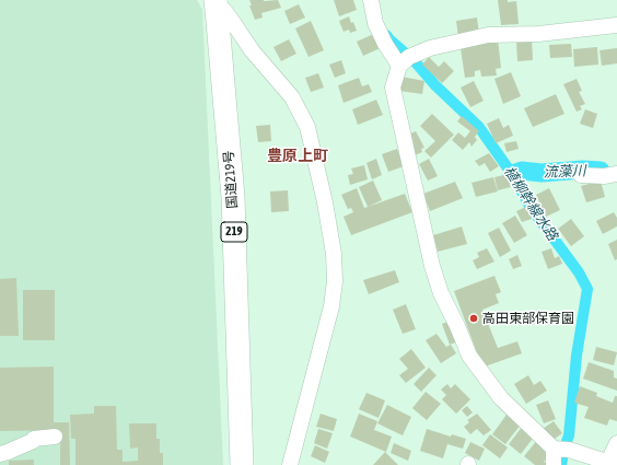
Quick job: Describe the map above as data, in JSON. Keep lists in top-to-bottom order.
{
  "streets": {
    "highway": ["国道219号", "219"]
  },
  "districts": ["豊原上町"],
  "water": ["流藻川", "植柳幹線水路"],
  "places": ["高田東部保育園"]
}
